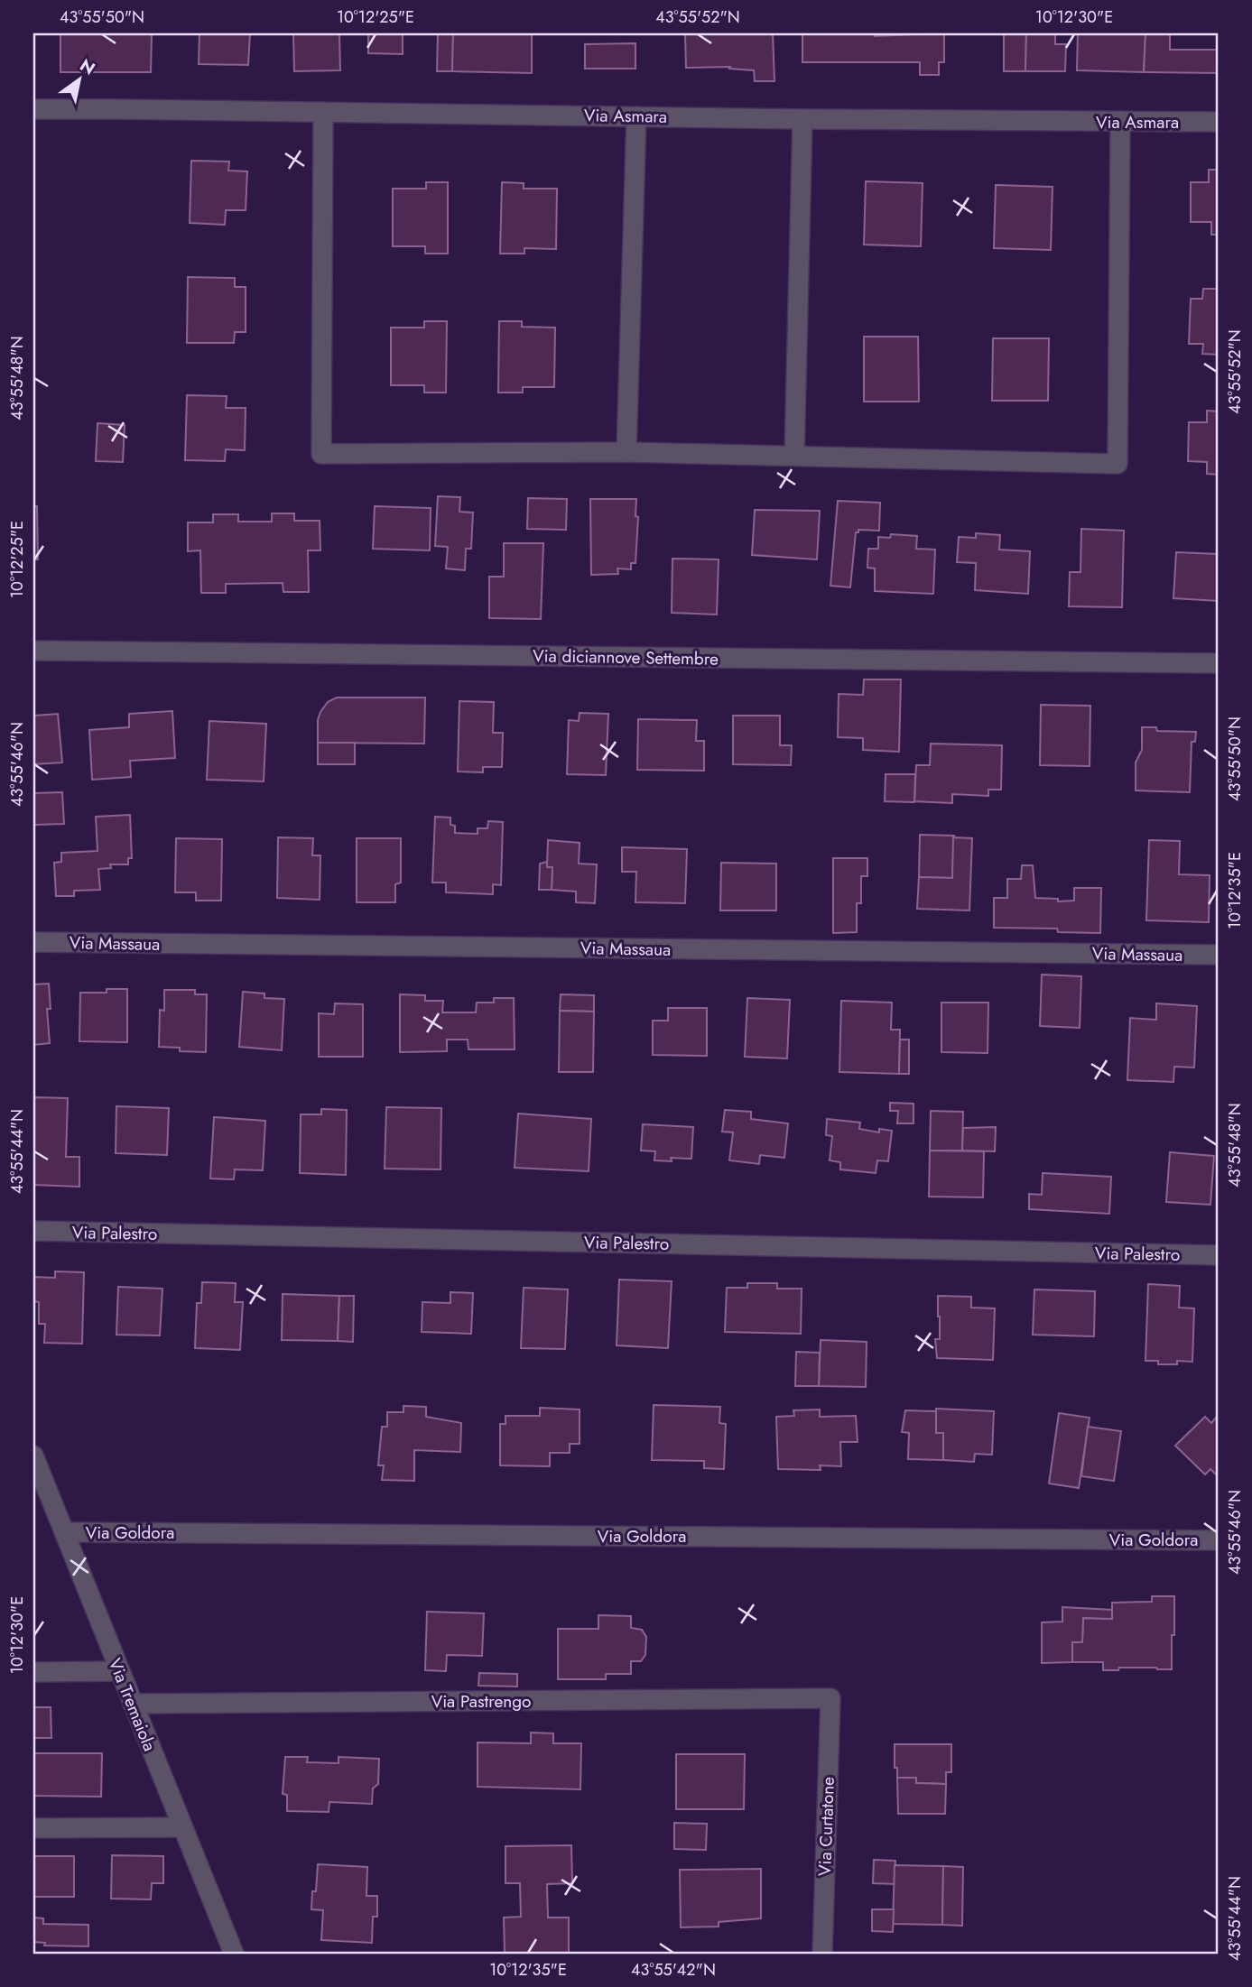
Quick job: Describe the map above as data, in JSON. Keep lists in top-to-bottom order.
{
  "streets": {
    "street": [
      "Via Asmara",
      "Via diciannove Settembre",
      "Via Massaua",
      "Via Palestro",
      "Via Goldora",
      "Via Pastrengo",
      "Via Tremaiola",
      "Via Curtatone"
    ]
  },
  "crossings": [
    ["Via Goldora", "Via Tremaiola"],
    ["Via Pastrengo", "Via Tremaiola"],
    ["Via Pastrengo", "Via Curtatone"]
  ],
  "north": "top right",
  "coordinates": [
    "43°55'50\"N",
    "10°12'25\"E",
    "43°55'52\"N",
    "10°12'30\"E",
    "43°55'48\"N",
    "43°55'46\"N",
    "10°12'35\"E",
    "43°55'44\"N",
    "43°55'42\"N"
  ]
}
